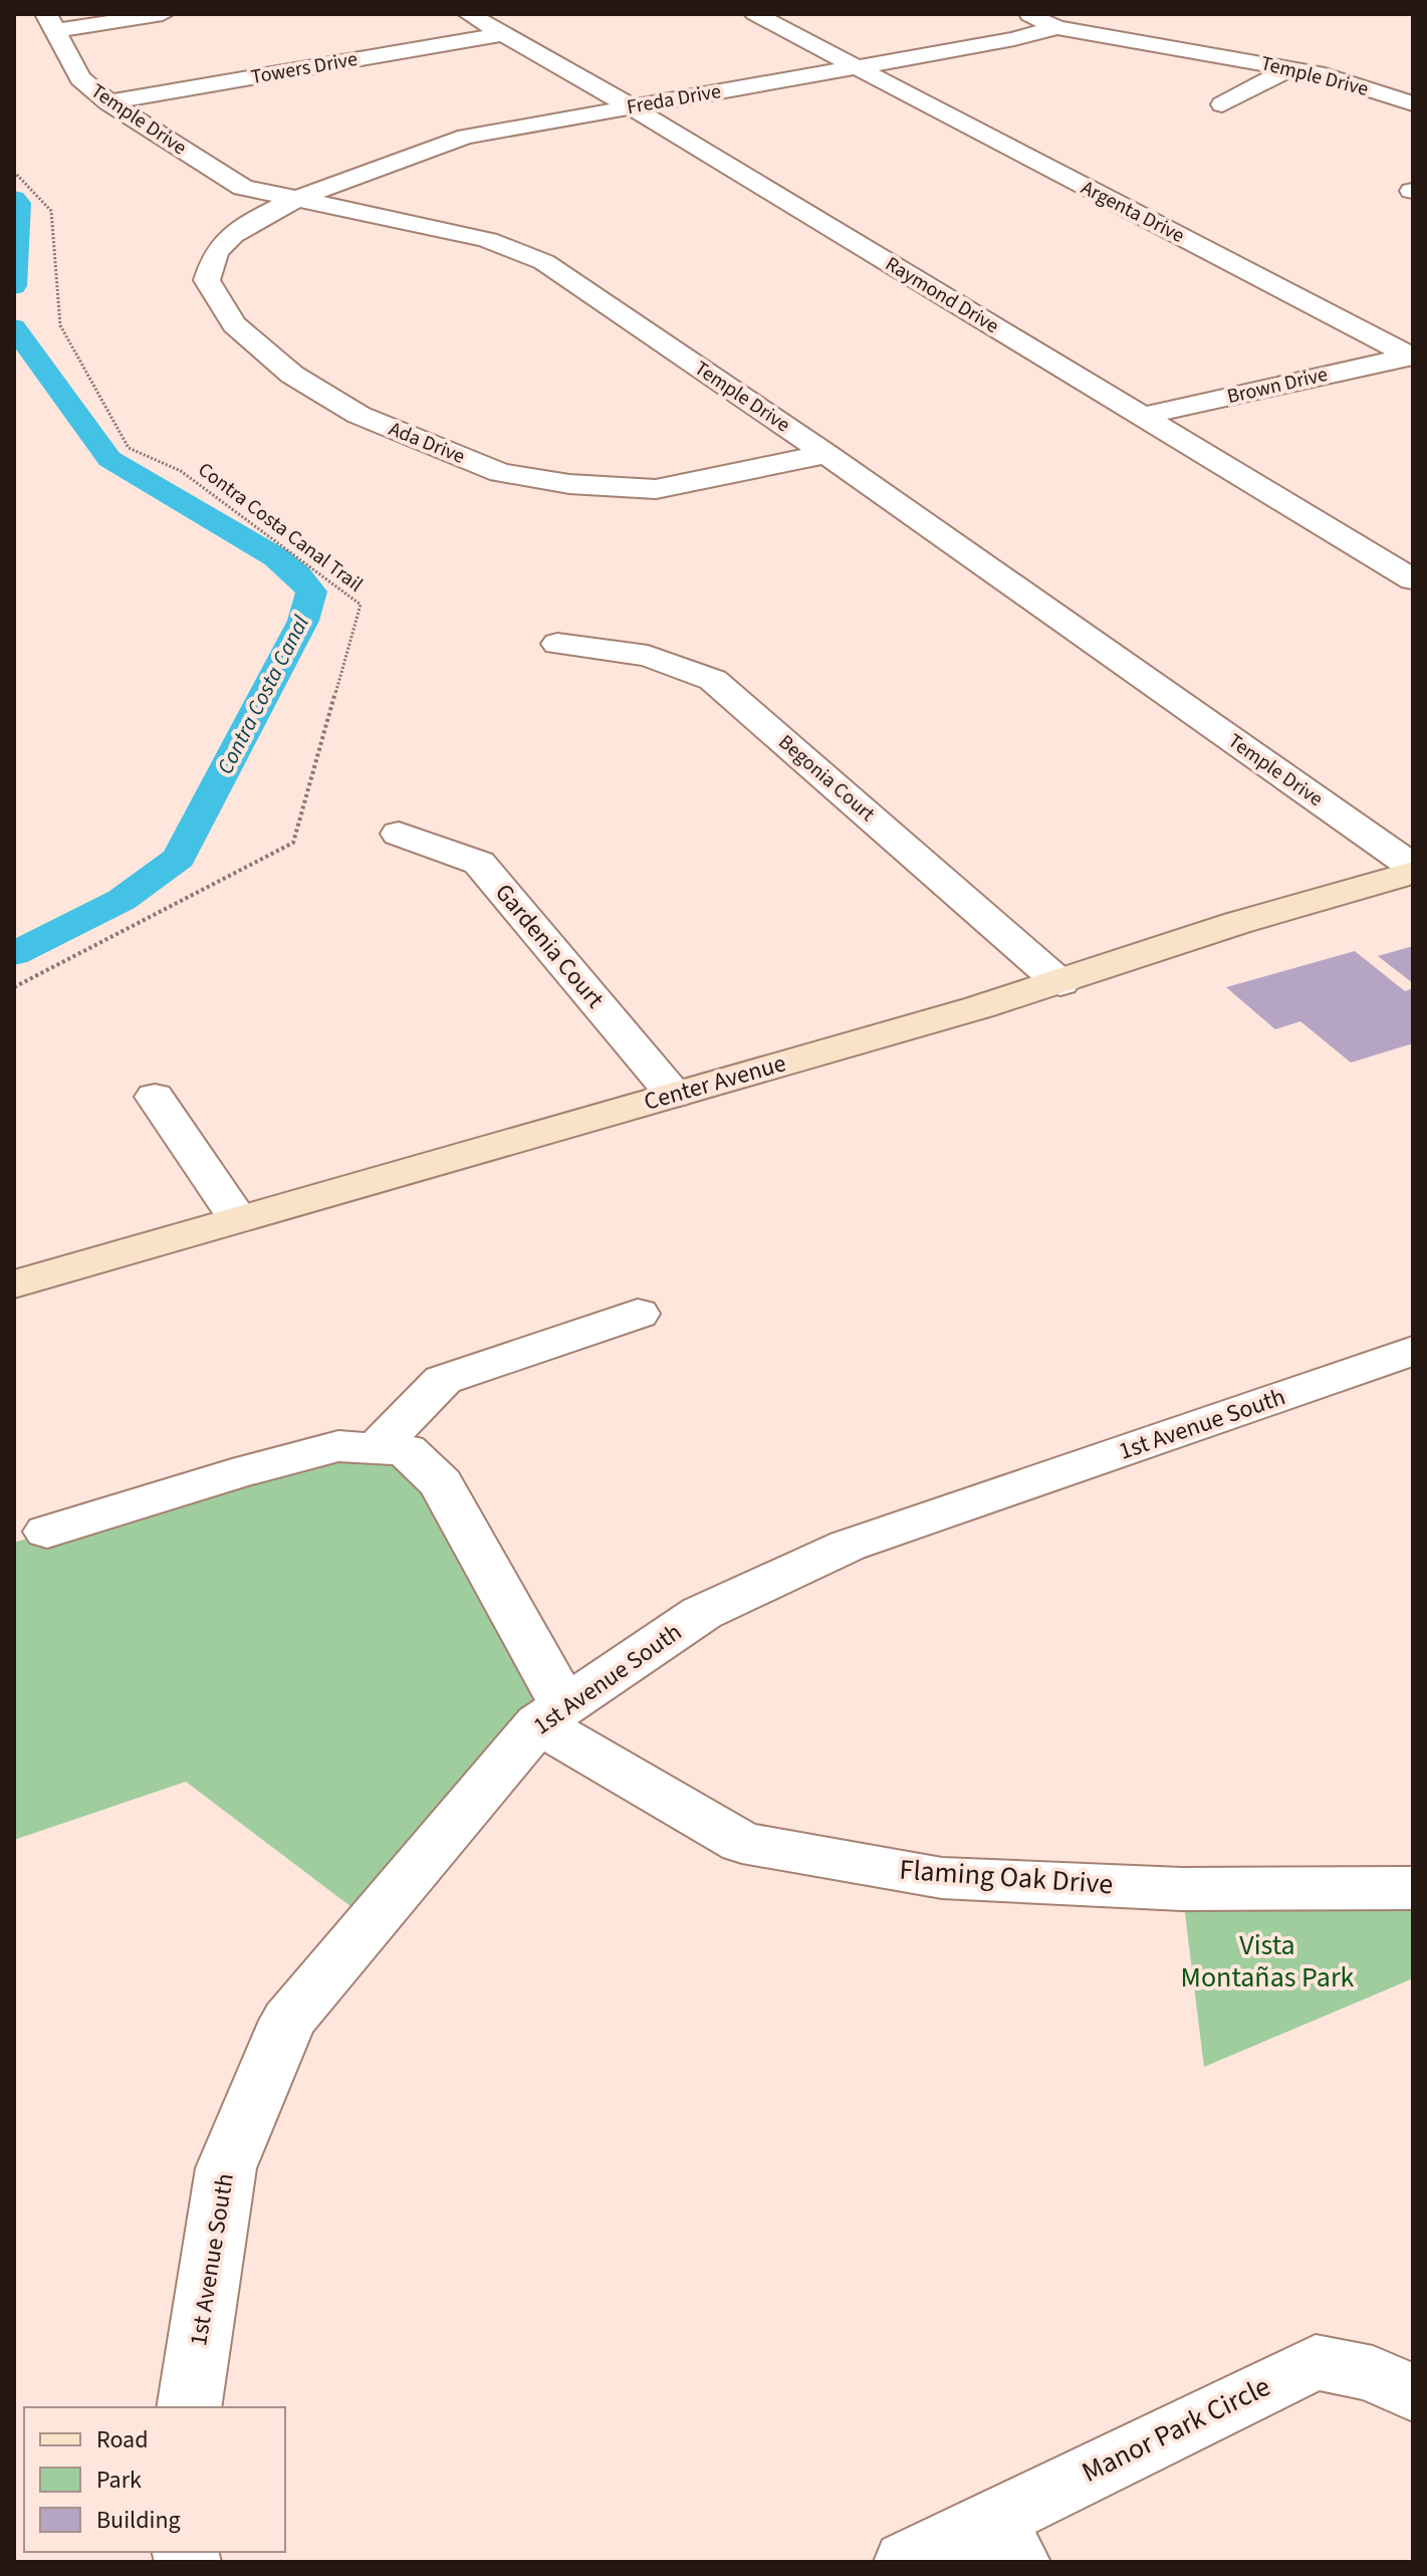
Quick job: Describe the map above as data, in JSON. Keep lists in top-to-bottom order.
{
  "streets": {
    "street": [
      "Towers Drive",
      "Temple Drive",
      "Freda Drive",
      "Argenta Drive",
      "Raymond Drive",
      "Brown Drive",
      "Ada Drive",
      "Begonia Court",
      "Gardenia Court",
      "Center Avenue",
      "1st Avenue South",
      "Flaming Oak Drive",
      "Manor Park Circle"
    ],
    "path": ["Contra Costa Canal Trail"]
  },
  "crossings": [
    ["Towers Drive", "Temple Drive"],
    ["Towers Drive", "Raymond Drive"],
    ["Temple Drive", "Freda Drive"],
    ["Temple Drive", "Ada Drive"],
    ["Temple Drive", "Center Avenue"],
    ["Freda Drive", "Argenta Drive"],
    ["Freda Drive", "Raymond Drive"],
    ["Freda Drive", "Ada Drive"],
    ["Argenta Drive", "Brown Drive"],
    ["Raymond Drive", "Brown Drive"],
    ["Begonia Court", "Center Avenue"],
    ["Gardenia Court", "Center Avenue"],
    ["1st Avenue South", "Flaming Oak Drive"]
  ],
  "water": ["Contra Costa Canal"],
  "parks": ["Vista Montañas Park"],
  "legend": ["Road", "Park", "Building"]
}
